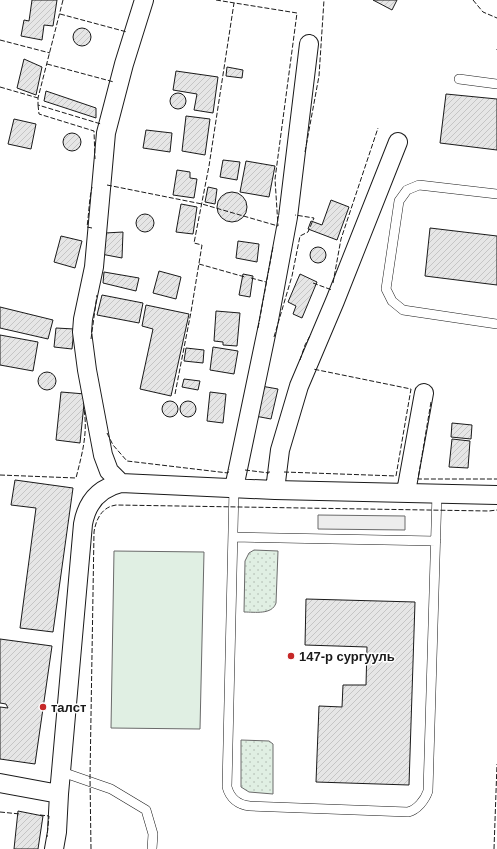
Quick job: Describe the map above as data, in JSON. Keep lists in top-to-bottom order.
{
  "places": ["147-р сургууль", "талст"]
}
